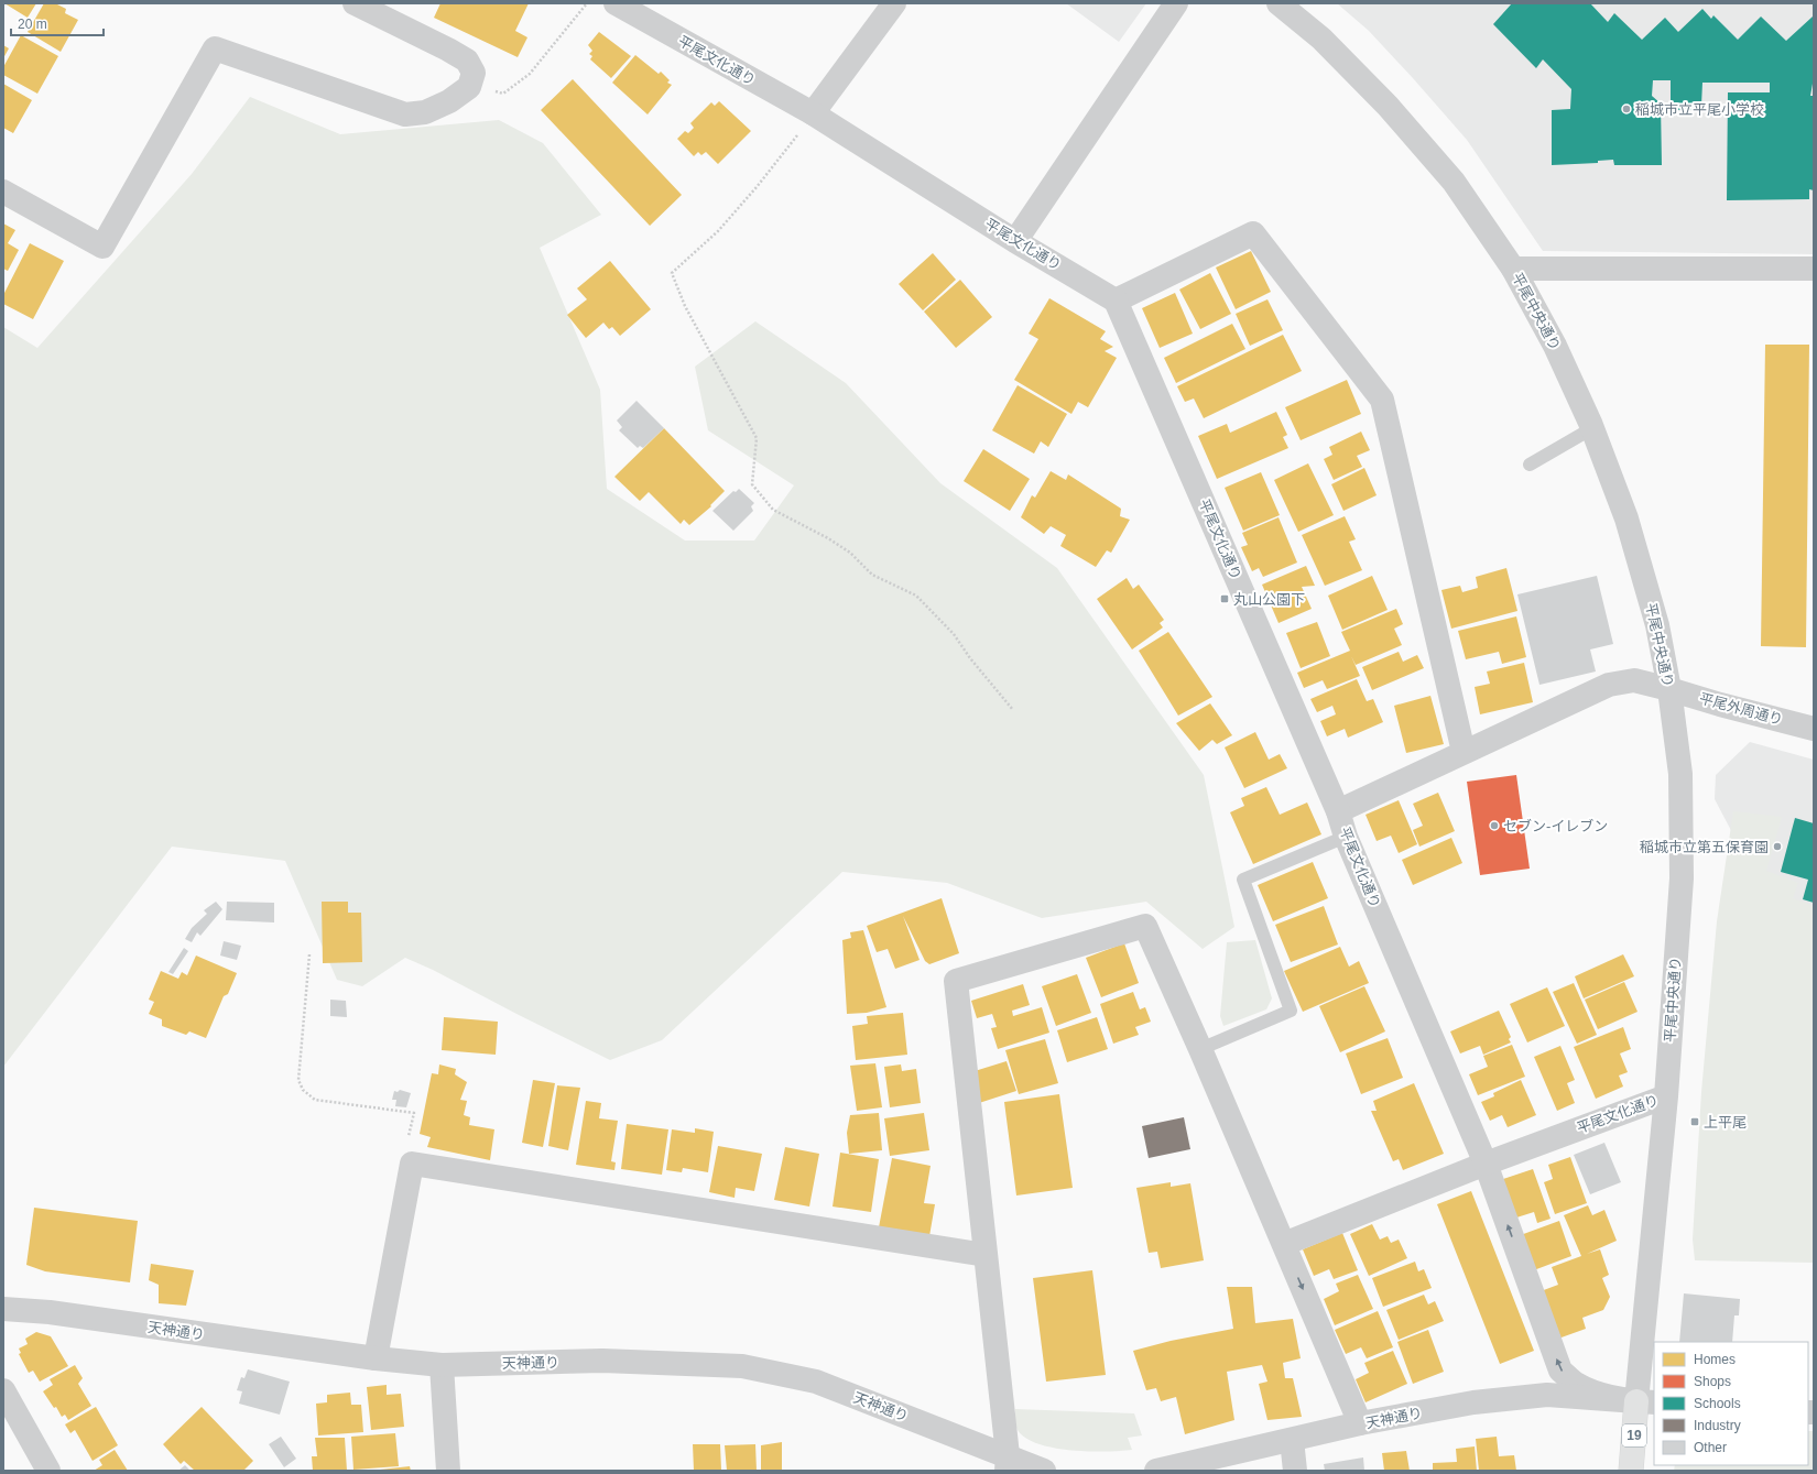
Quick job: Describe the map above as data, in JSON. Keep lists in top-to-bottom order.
{
  "streets": {
    "main road": ["19"],
    "street": [
      "平尾文化通り",
      "平尾中央通り",
      "平尾外周通り",
      "天神通り"
    ]
  },
  "crossings": [
    ["平尾文化通り", "平尾中央通り"],
    ["平尾文化通り", "平尾外周通り"],
    ["平尾中央通り", "平尾外周通り"],
    ["平尾中央通り", "天神通り"],
    ["平尾中央通り", "19"],
    ["天神通り", "19"]
  ],
  "places": {
    "other": ["稲城市立平尾小学校", "セブン-イレブン", "稲城市立第五保育園"],
    "transit": ["丸山公園下", "上平尾"]
  },
  "legend": [
    "Homes",
    "Shops",
    "Schools",
    "Industry",
    "Other"
  ],
  "scale_bar": "20 m"
}
